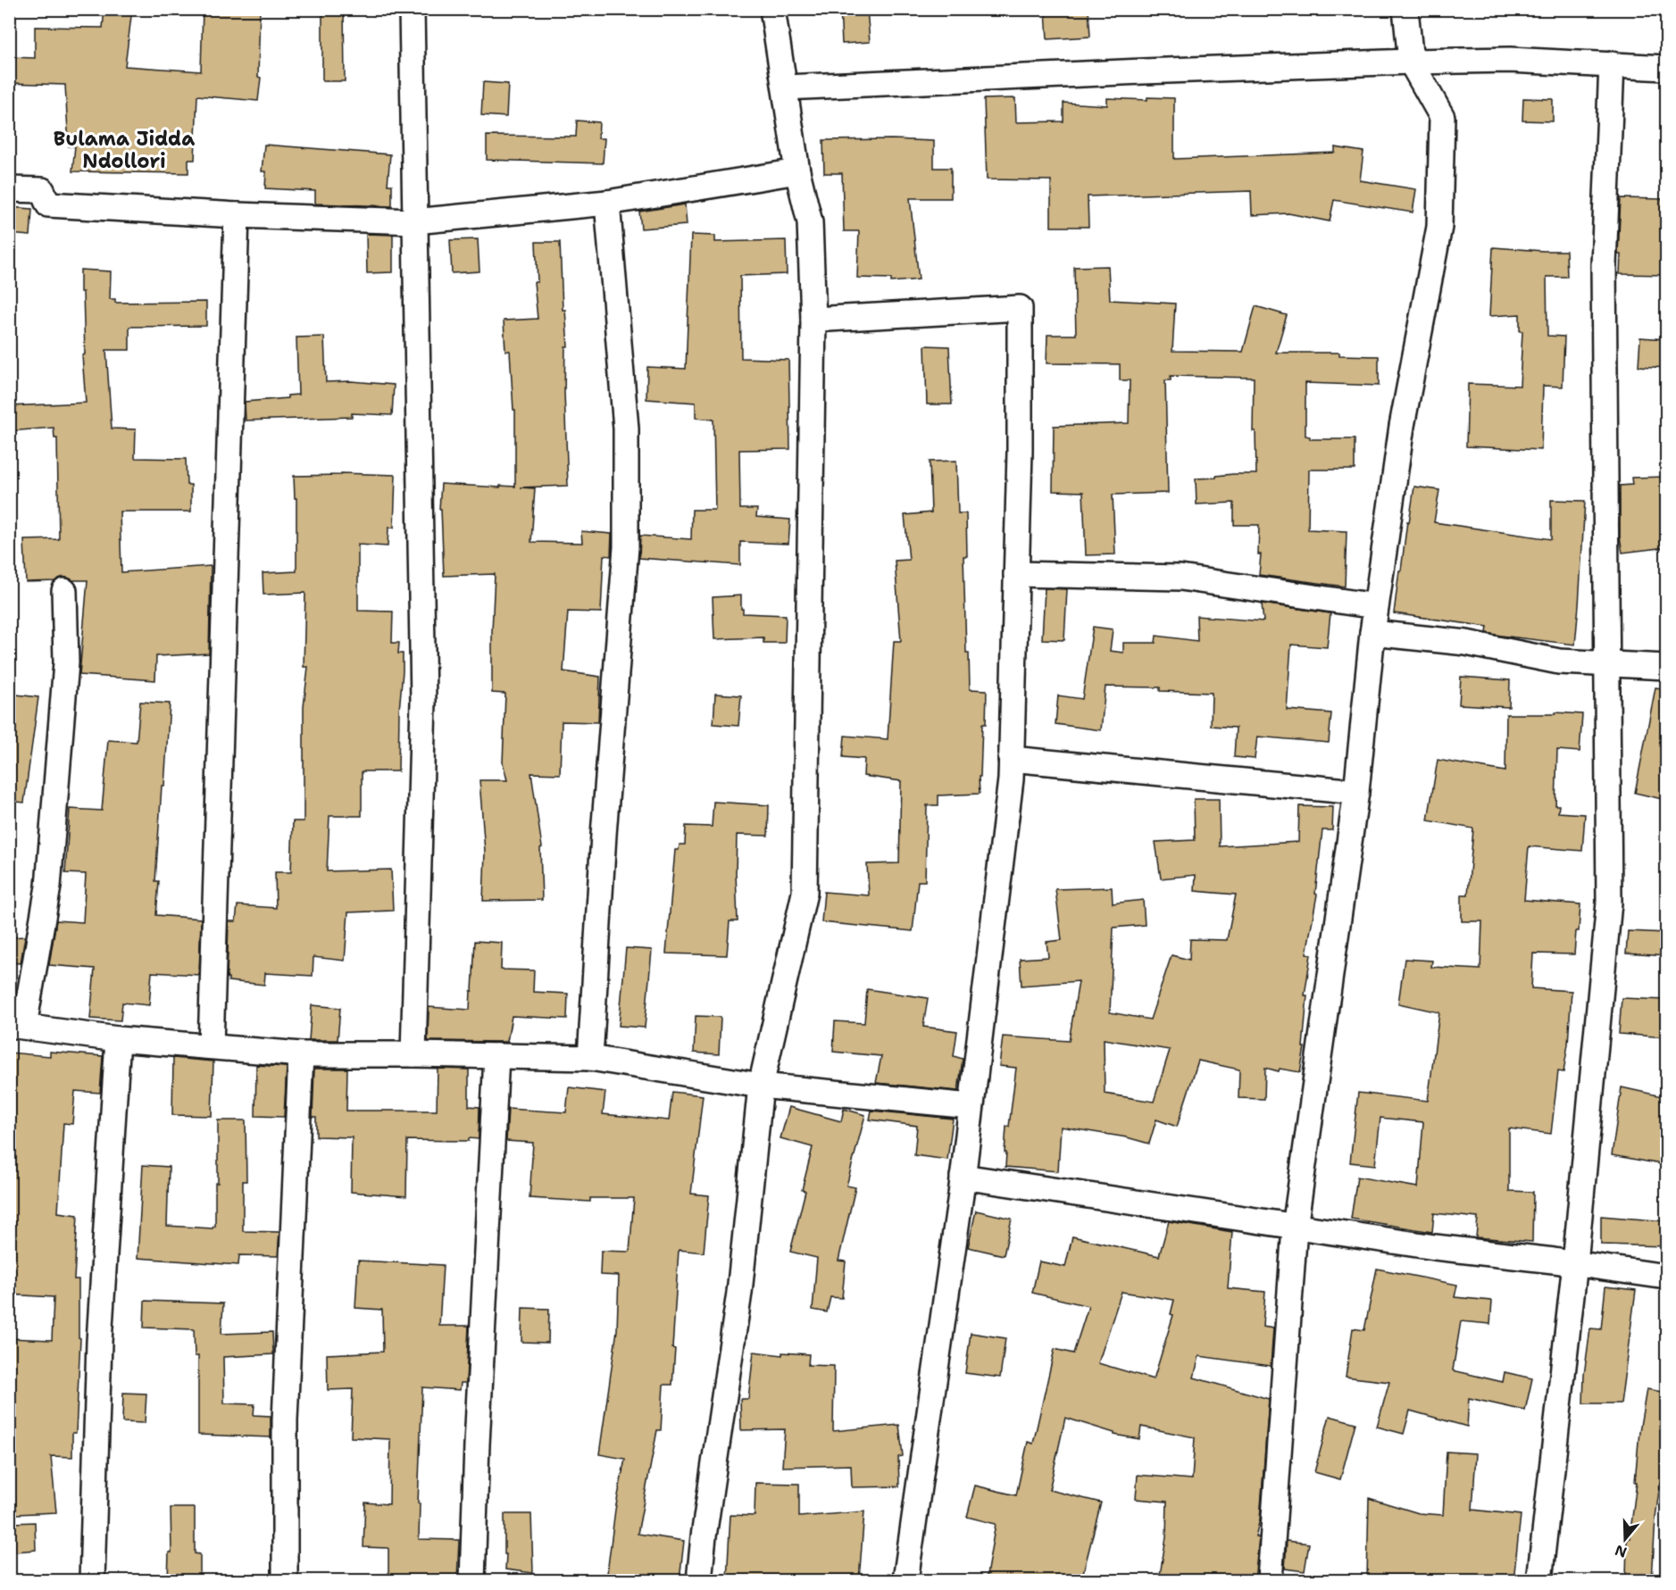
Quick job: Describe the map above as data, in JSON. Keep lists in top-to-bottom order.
{
  "districts": ["Bulama Jidda Ndollori"],
  "north": "bottom"
}
